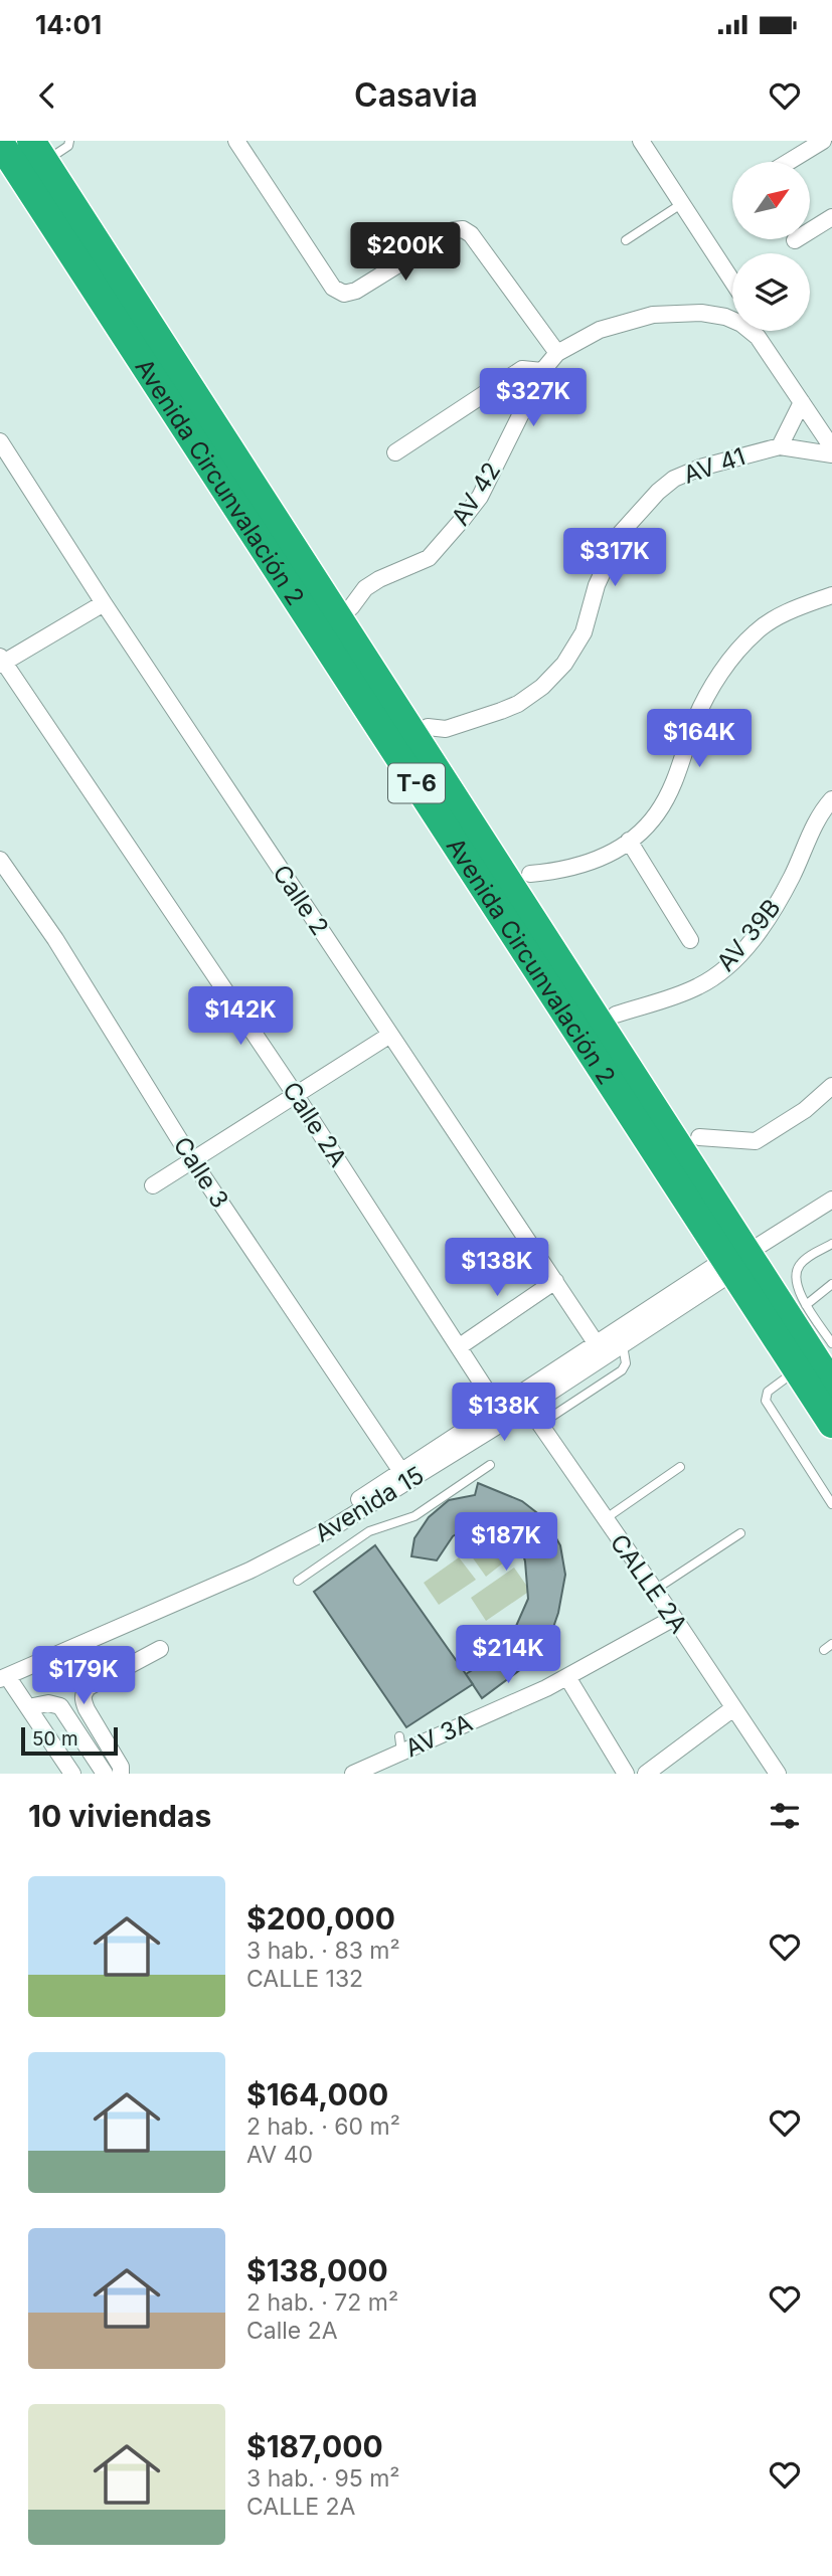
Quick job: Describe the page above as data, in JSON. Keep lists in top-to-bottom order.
{
  "streets": {
    "highway": ["Avenida Circunvalación 2", "T-6"],
    "street": [
      "AV 41",
      "AV 42",
      "Calle 2",
      "AV 39B",
      "Calle 2A",
      "Calle 3",
      "Avenida 15",
      "CALLE 2A",
      "AV 3A"
    ]
  },
  "crossings": [
    ["Avenida Circunvalación 2", "Avenida 15"],
    ["Calle 2", "Avenida 15"],
    ["Calle 2A", "Avenida 15"],
    ["Calle 3", "Avenida 15"],
    ["Avenida 15", "CALLE 2A"],
    ["CALLE 2A", "AV 3A"]
  ],
  "scale_bar": "50 m",
  "north": "top right",
  "page": {
    "status": "14:01",
    "header": "Casavia",
    "price": [
      "$200K",
      "$327K",
      "$317K",
      "$164K",
      "$142K",
      "$138K",
      "$138K",
      "$187K",
      "$214K",
      "$179K"
    ],
    "scale": "50 m",
    "heading": "10 viviendas",
    "list": [
      {
        "name": "$200,000",
        "note": "3 hab. · 83 m² · CALLE 132"
      },
      {
        "name": "$164,000",
        "note": "2 hab. · 60 m² · AV 40"
      },
      {
        "name": "$138,000",
        "note": "2 hab. · 72 m² · Calle 2A"
      },
      {
        "name": "$187,000",
        "note": "3 hab. · 95 m² · CALLE 2A"
      }
    ]
  }
}
